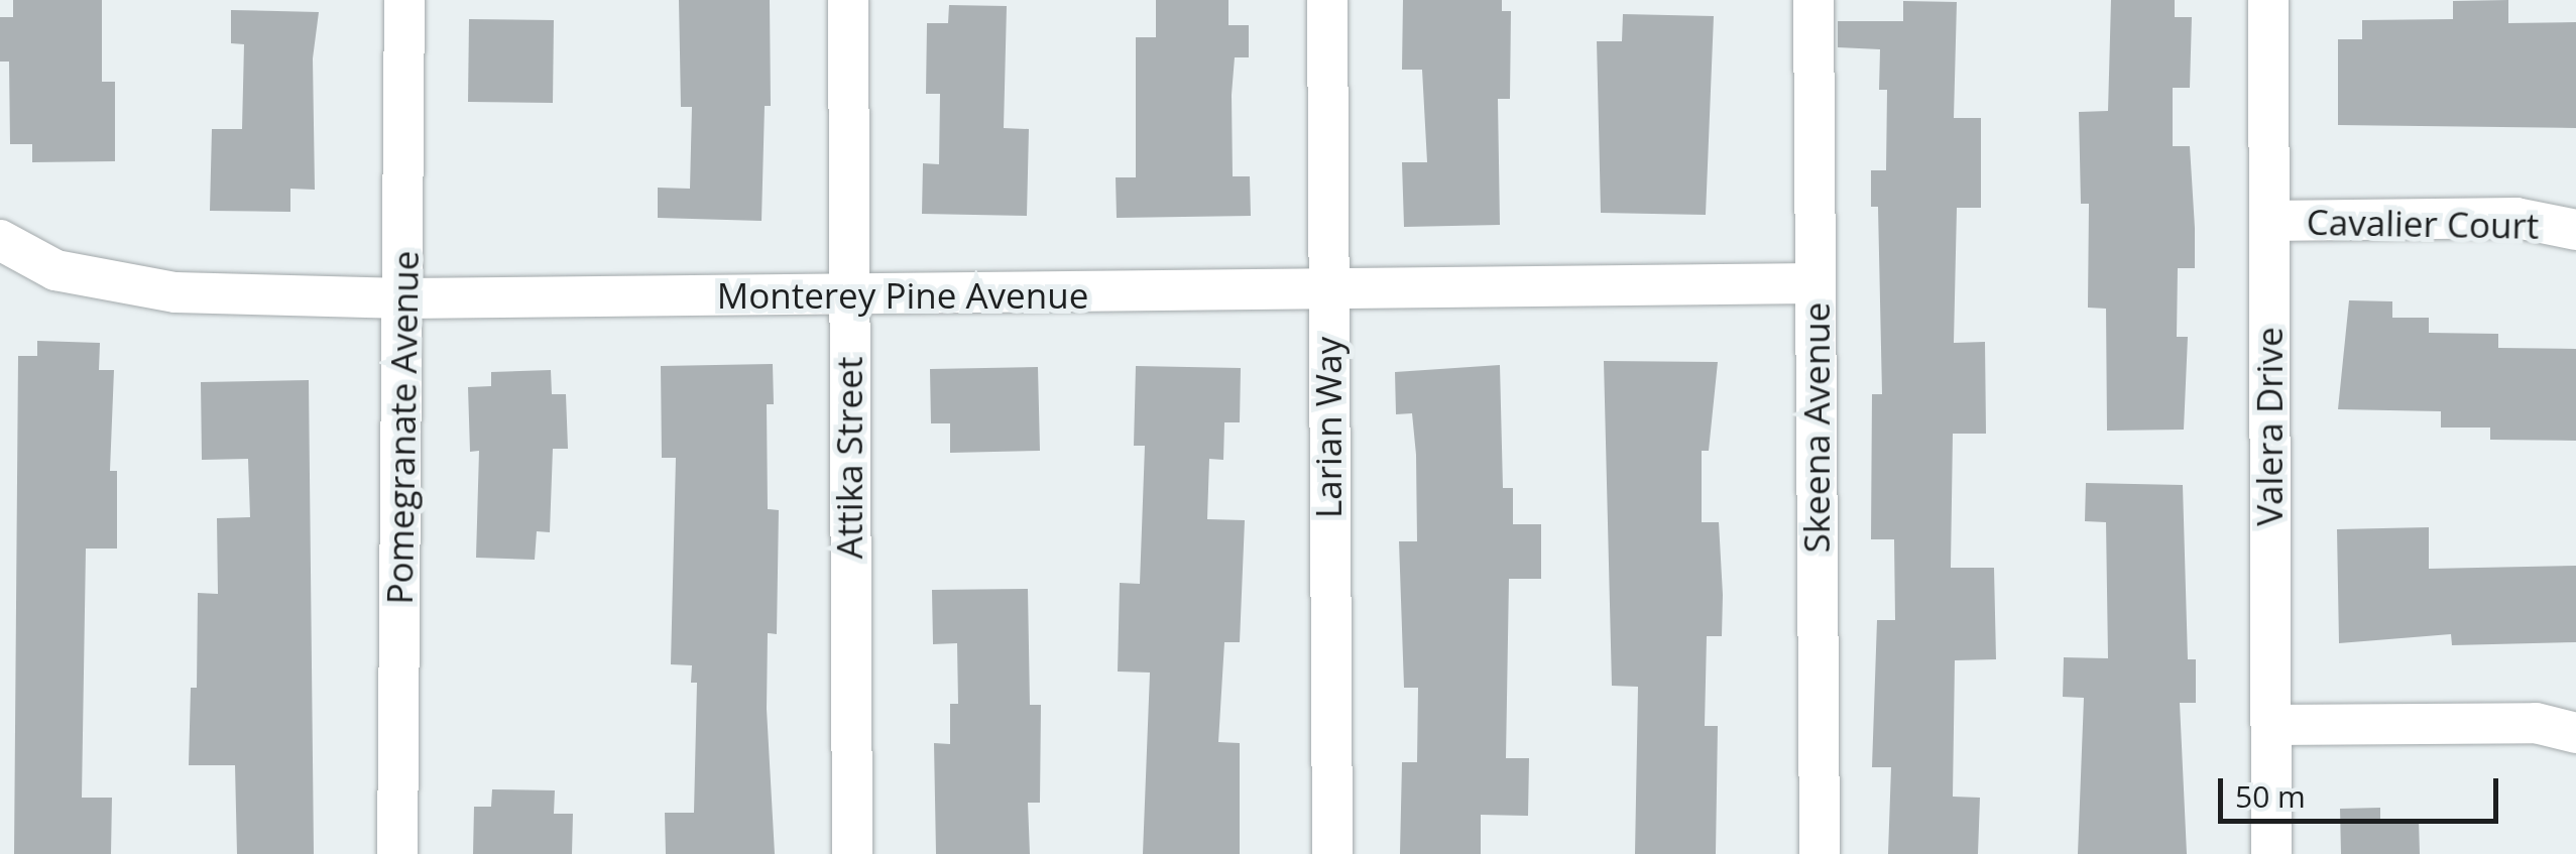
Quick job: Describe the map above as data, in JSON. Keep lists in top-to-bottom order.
{
  "streets": {
    "street": [
      "Cavalier Court",
      "Monterey Pine Avenue",
      "Valera Drive",
      "Pomegranate Avenue",
      "Larian Way",
      "Skeena Avenue",
      "Attika Street"
    ]
  },
  "crossings": [
    ["Cavalier Court", "Valera Drive"],
    ["Monterey Pine Avenue", "Pomegranate Avenue"],
    ["Monterey Pine Avenue", "Larian Way"],
    ["Monterey Pine Avenue", "Skeena Avenue"],
    ["Monterey Pine Avenue", "Attika Street"]
  ],
  "scale_bar": "50 m"
}
